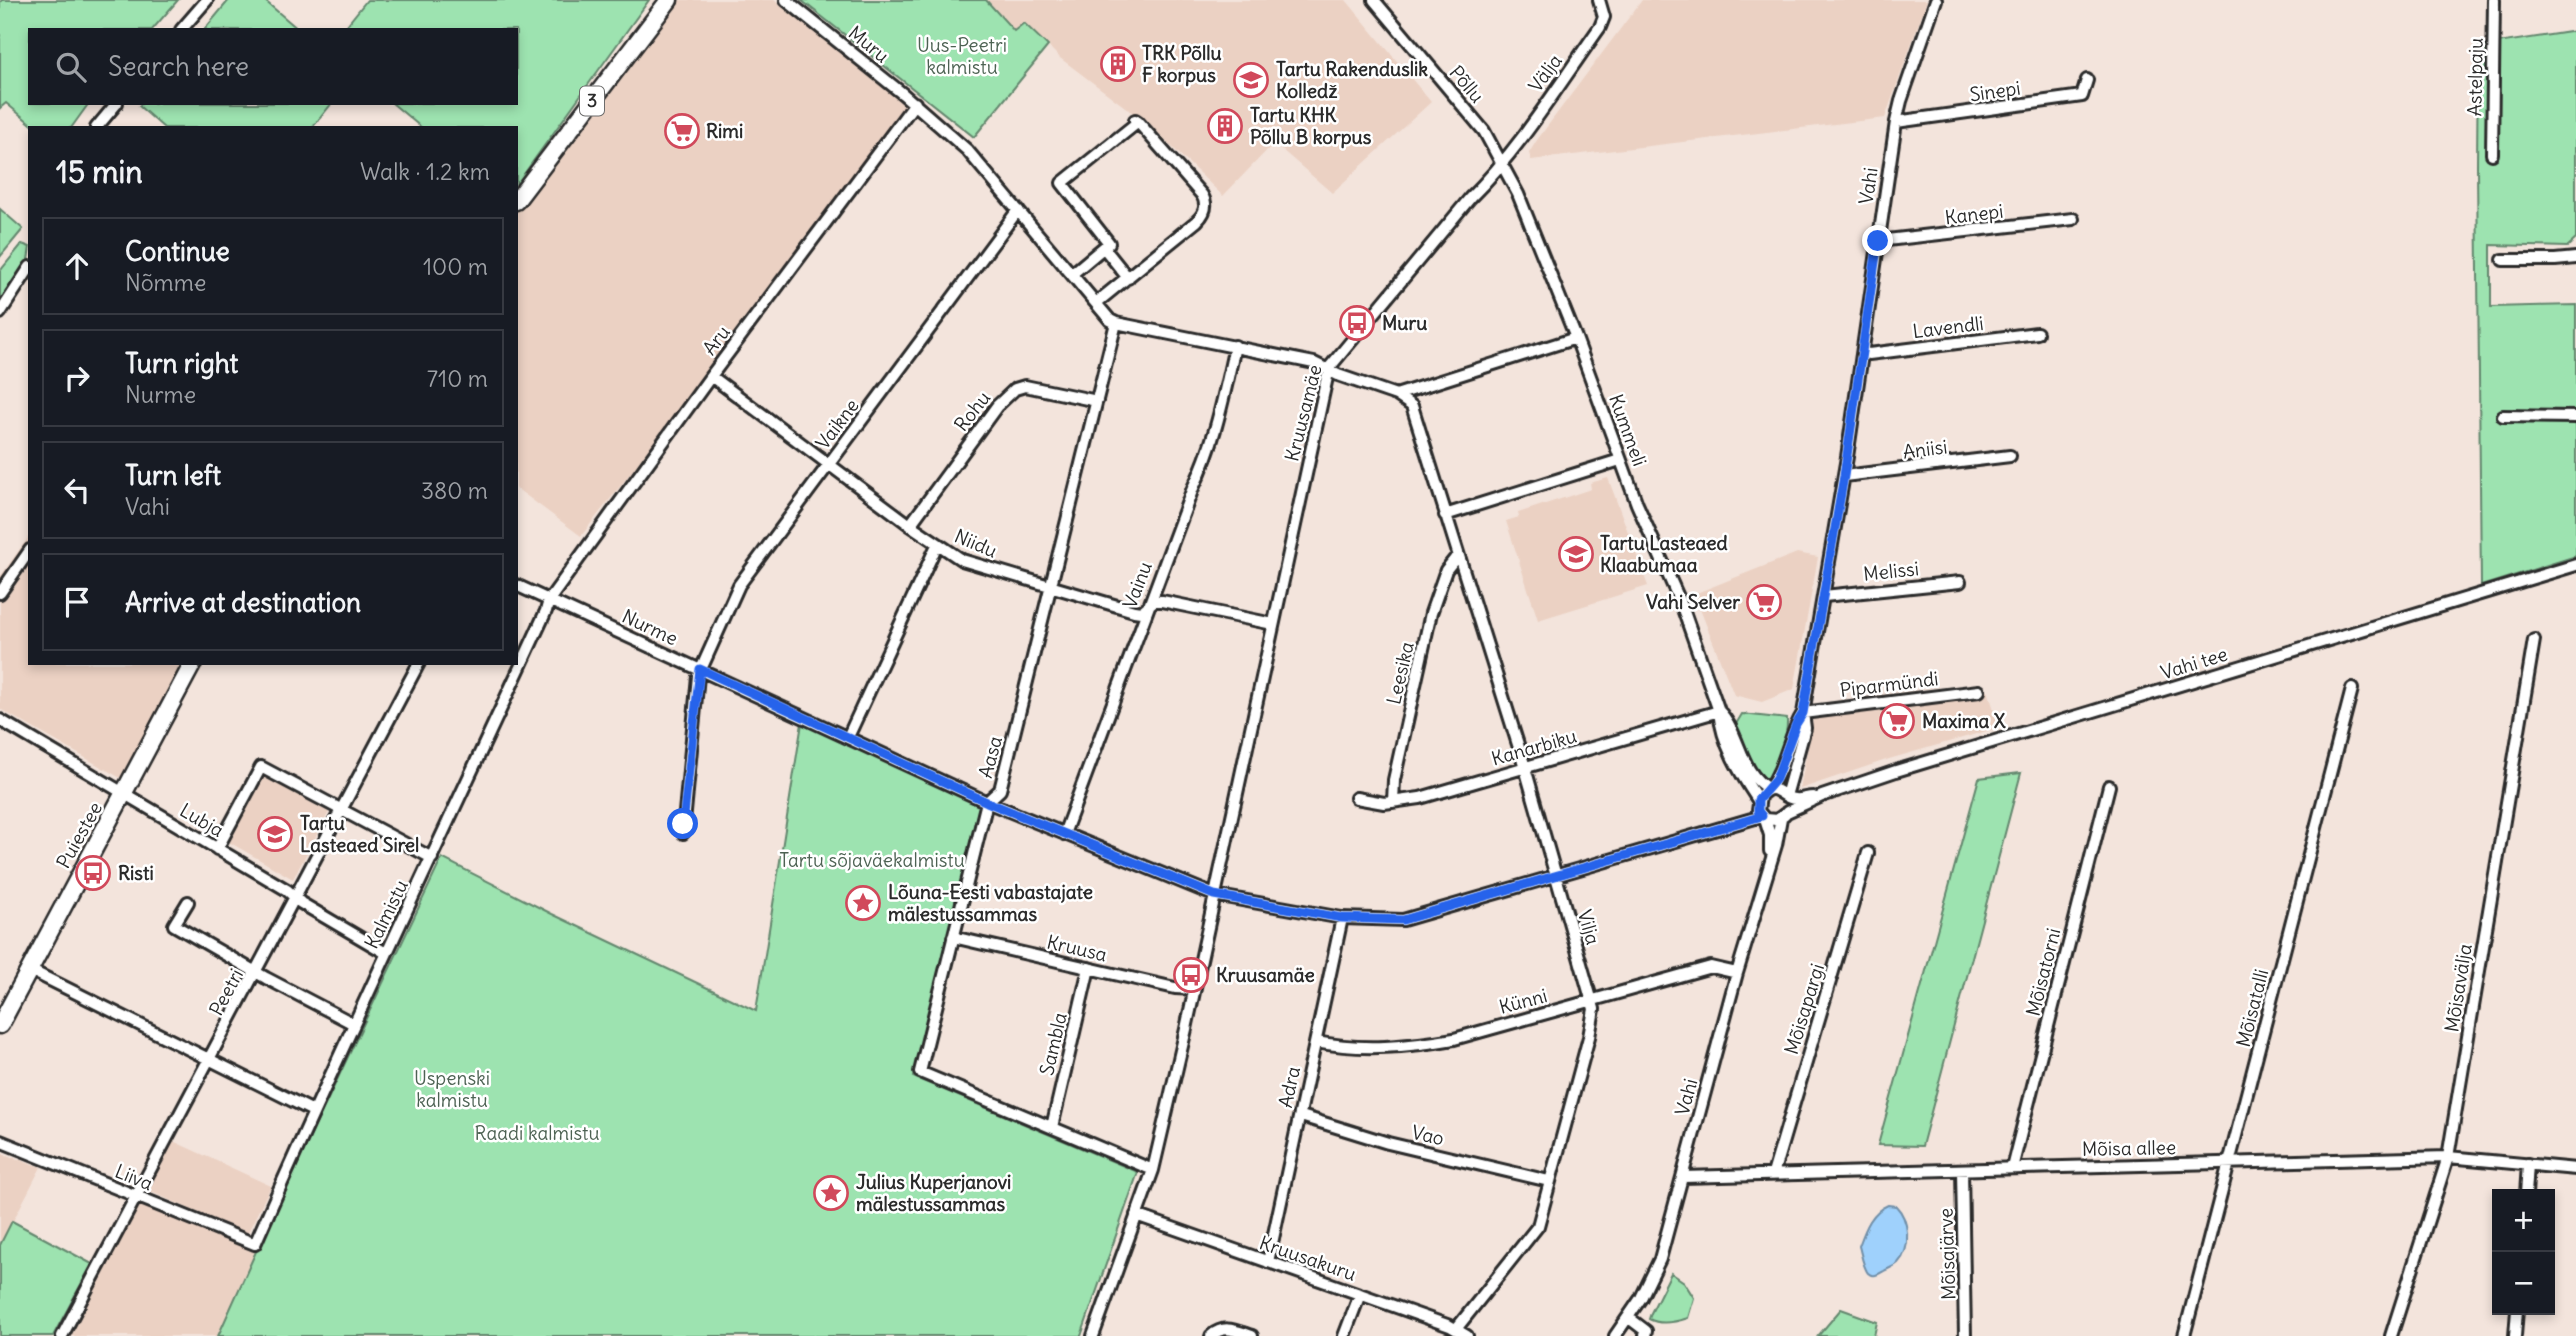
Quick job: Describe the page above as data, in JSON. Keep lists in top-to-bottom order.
{
  "streets": {
    "highway": ["3", "Puiestee"],
    "street": [
      "Muru",
      "Välja",
      "Astelpaju",
      "Põllu",
      "Sinepi",
      "Vahi",
      "Kanepi",
      "Lavendli",
      "Aru",
      "Rohu",
      "Kruusamäe",
      "Vaikne",
      "Kummeli",
      "Aniisi",
      "Niidu",
      "Melissi",
      "Vainu",
      "Nurme",
      "Vahi tee",
      "Leesika",
      "Piparmündi",
      "Kanarbiku",
      "Aasa",
      "Lubja",
      "Kalmistu",
      "Vilja",
      "Kruusa",
      "Mõisatorni",
      "Mõisavälja",
      "Peetri",
      "Künni",
      "Mõisatalli",
      "Mõisapargi",
      "Sambla",
      "Adra",
      "Vao",
      "Mõisa allee",
      "Liiva",
      "Mõisajärve",
      "Kruusakuru"
    ]
  },
  "crossings": [
    ["Muru", "Aru"],
    ["Muru", "Vaikne"],
    ["Muru", "Aasa"],
    ["Välja", "Põllu"],
    ["Välja", "Kruusamäe"],
    ["Välja", "Kummeli"],
    ["Põllu", "Kruusamäe"],
    ["Põllu", "Kummeli"],
    ["Sinepi", "Vahi"],
    ["Vahi", "Kanepi"],
    ["Vahi", "Lavendli"],
    ["Vahi", "Kummeli"],
    ["Vahi", "Aniisi"],
    ["Vahi", "Melissi"],
    ["Vahi", "Nurme"],
    ["Vahi", "Vahi tee"],
    ["Vahi", "Piparmündi"],
    ["Vahi", "Künni"],
    ["Vahi", "Mõisa allee"],
    ["Aru", "Niidu"],
    ["Aru", "Nurme"],
    ["Aru", "Kalmistu"],
    ["Rohu", "Niidu"],
    ["Rohu", "Aasa"],
    ["Kruusamäe", "Kummeli"],
    ["Kruusamäe", "Niidu"],
    ["Kruusamäe", "Nurme"],
    ["Kruusamäe", "Aasa"],
    ["Kruusamäe", "Kruusa"],
    ["Kruusamäe", "Kruusakuru"],
    ["Vaikne", "Niidu"],
    ["Vaikne", "Nurme"],
    ["Kummeli", "Nurme"],
    ["Kummeli", "Vahi tee"],
    ["Kummeli", "Kanarbiku"],
    ["Niidu", "Vainu"],
    ["Niidu", "Aasa"],
    ["Vainu", "Nurme"],
    ["Nurme", "Vahi tee"],
    ["Nurme", "Aasa"],
    ["Nurme", "Kalmistu"],
    ["Nurme", "Vilja"],
    ["Nurme", "Adra"],
    ["Leesika", "Kanarbiku"],
    ["Leesika", "Vilja"],
    ["Kanarbiku", "Vilja"],
    ["Aasa", "Kruusa"],
    ["Aasa", "Sambla"],
    ["Lubja", "Puiestee"],
    ["Lubja", "Kalmistu"],
    ["Lubja", "Peetri"],
    ["Kalmistu", "Liiva"],
    ["Vilja", "Künni"],
    ["Vilja", "Vao"],
    ["Vilja", "Kruusakuru"],
    ["Kruusa", "Sambla"],
    ["Mõisatorni", "Mõisa allee"],
    ["Mõisavälja", "Mõisa allee"],
    ["Peetri", "Liiva"],
    ["Künni", "Adra"],
    ["Mõisatalli", "Mõisa allee"],
    ["Mõisapargi", "Mõisa allee"],
    ["Adra", "Vao"],
    ["Adra", "Kruusakuru"],
    ["Mõisa allee", "Mõisajärve"]
  ],
  "parks": [
    "Uus-Peetri kalmistu",
    "Tartu sõjaväekalmistu",
    "Uspenski kalmistu",
    "Raadi kalmistu"
  ],
  "places": {
    "building": ["TRK Põllu F korpus", "Tartu KHK Põllu B korpus"],
    "school or university": ["Tartu Rakenduslik Kolledž", "Tartu Lasteaed Klaabumaa", "Tartu Lasteaed Sirel"],
    "supermarket": ["Rimi", "Vahi Selver", "Maxima X"],
    "bus stop": ["Muru", "Risti", "Kruusamäe"],
    "place": ["Lõuna-Eesti vabastajate mälestussammas", "Julius Kuperjanovi mälestussammas"]
  },
  "page": {
    "search": "Search here",
    "heading": ["15 min", "Walk · 1.2 km"],
    "list": [
      ["Continue", "Nõmme", "100 m"],
      ["Turn right", "Nurme", "710 m"],
      ["Turn left", "Vahi", "380 m"],
      "Arrive at destination"
    ],
    "map_buttons": ["+", "−"]
  }
}
